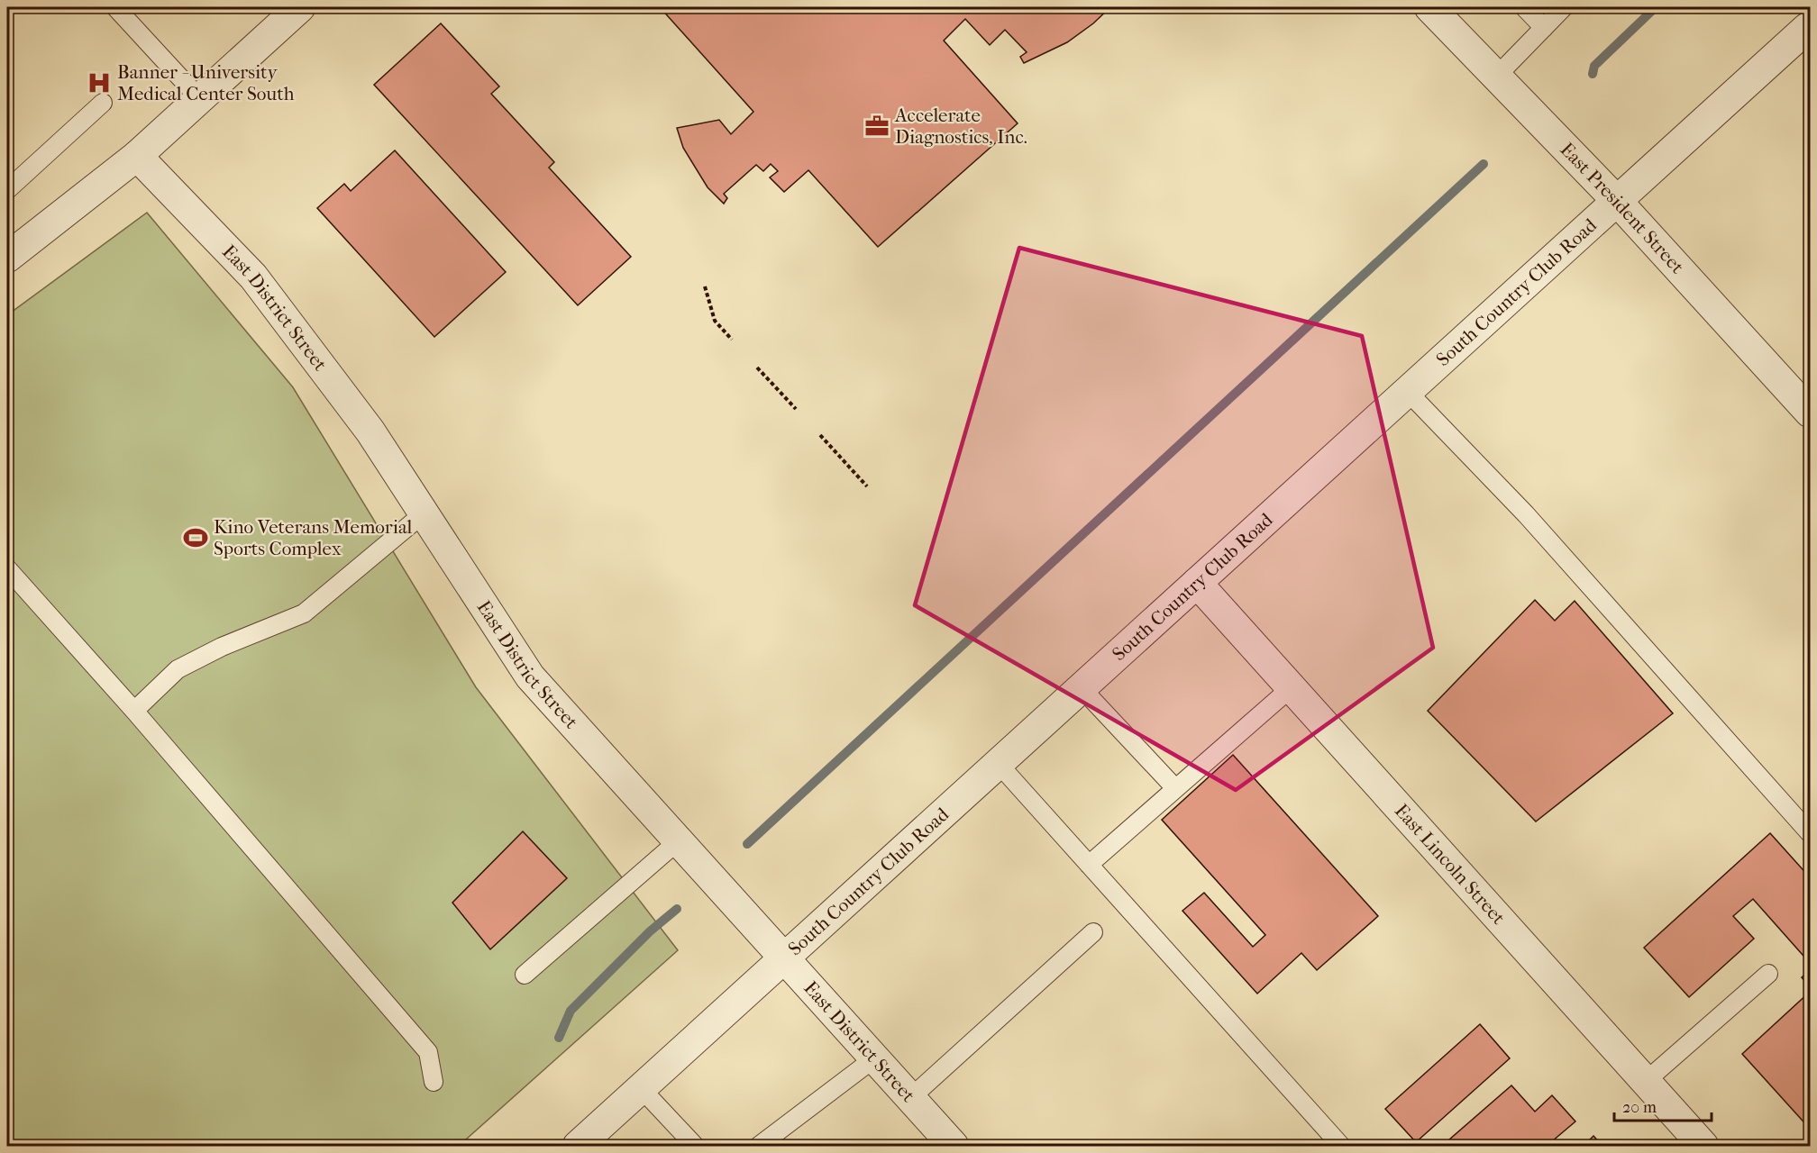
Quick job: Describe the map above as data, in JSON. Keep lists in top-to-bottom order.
{
  "streets": {
    "street": [
      "East President Street",
      "South Country Club Road",
      "East District Street",
      "East Lincoln Street"
    ]
  },
  "crossings": [
    ["East President Street", "South Country Club Road"],
    ["South Country Club Road", "East District Street"],
    ["South Country Club Road", "East Lincoln Street"]
  ],
  "places": {
    "hospital": ["Banner - University Medical Center South"],
    "office": ["Accelerate Diagnostics, Inc."],
    "sports": ["Kino Veterans Memorial Sports Complex"]
  },
  "scale_bar": "20 m"
}
